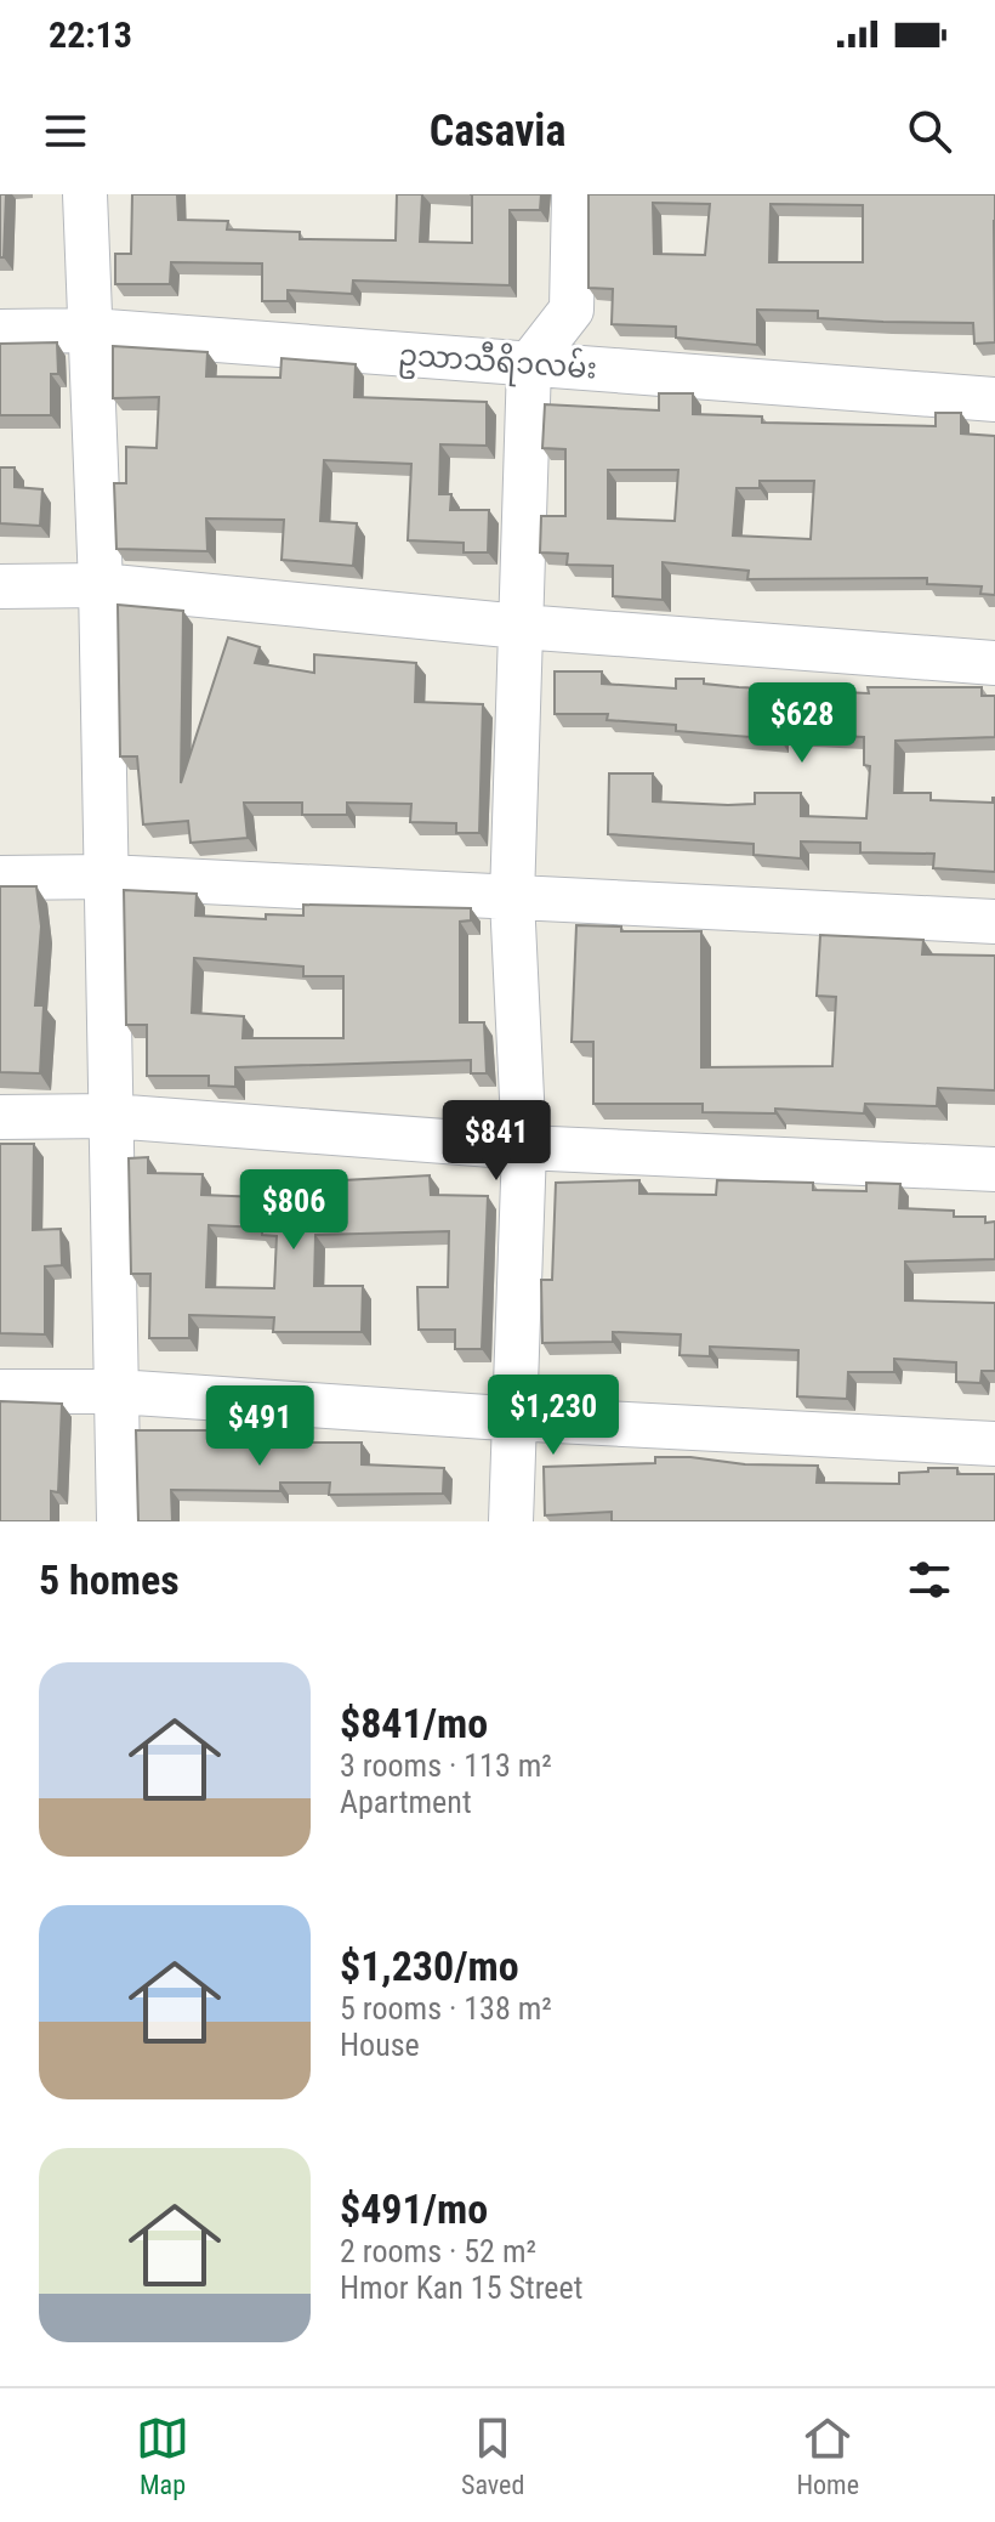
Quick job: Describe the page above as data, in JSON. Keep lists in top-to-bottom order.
{
  "streets": {
    "street": ["ဥသာသီရိ၁လမ်း"]
  },
  "page": {
    "status": "22:13",
    "header": "Casavia",
    "price": [
      "$628",
      "$841",
      "$806",
      "$1,230",
      "$491"
    ],
    "heading": "5 homes",
    "list": [
      {
        "name": "$841/mo",
        "note": "3 rooms · 113 m² · Apartment"
      },
      {
        "name": "$1,230/mo",
        "note": "5 rooms · 138 m² · House"
      },
      {
        "name": "$491/mo",
        "note": "2 rooms · 52 m² · Hmor Kan 15 Street"
      }
    ],
    "tabs": ["Map", "Saved", "Home"]
  }
}
